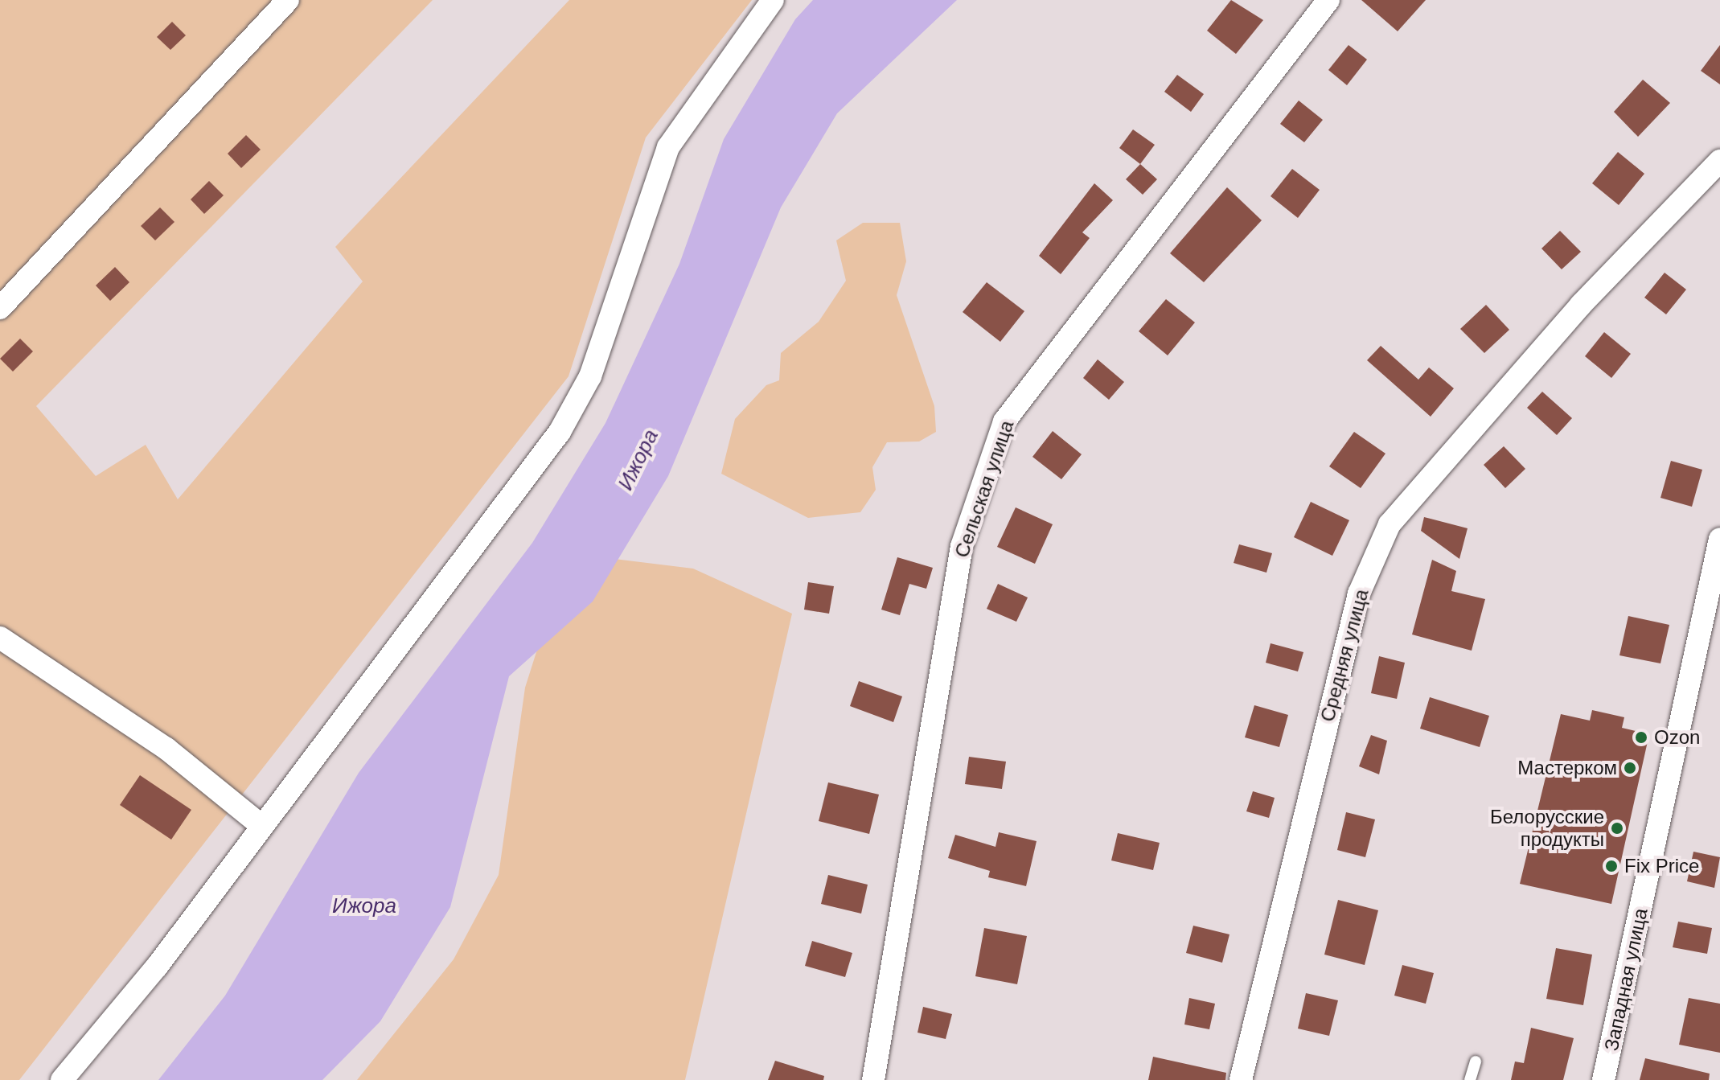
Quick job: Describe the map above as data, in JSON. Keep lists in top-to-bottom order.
{
  "streets": {
    "street": ["Сельская улица", "Средняя улица", "Западная улица"]
  },
  "water": ["Ижора"],
  "places": [
    "Ozon",
    "Мастерком",
    "Белорусские продукты",
    "Fix Price"
  ]
}
